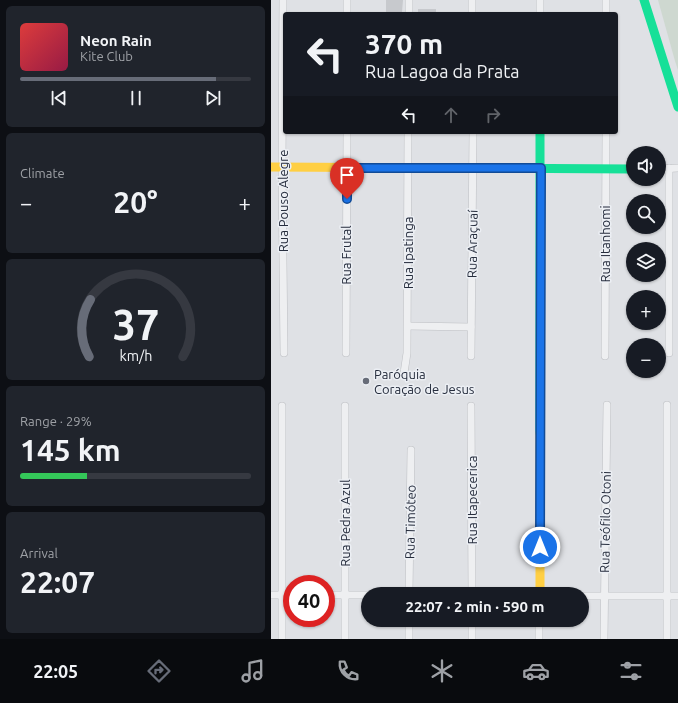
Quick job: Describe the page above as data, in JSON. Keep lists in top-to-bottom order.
{
  "streets": {
    "street": [
      "Rua Pouso Alegre",
      "Rua Araçuaí",
      "Rua Itanhomi",
      "Rua Ipatinga",
      "Rua Frutal",
      "Rua Itapecerica",
      "Rua Timóteo",
      "Rua Teófilo Otoni",
      "Rua Pedra Azul"
    ]
  },
  "places": ["Paróquia Coração de Jesus"],
  "page": {
    "turn": ["370 m", "Rua Lagoa da Prata"],
    "song": ["Neon Rain", "Kite Club"],
    "tile": [
      "Climate",
      ["Range · 29%", "145 km"],
      ["Arrival", "22:07"]
    ],
    "map_buttons": ["+", "−"],
    "heat": ["−", "20°", "+"],
    "limit": "40",
    "trip": "22:07 · 2 min · 590 m",
    "tabs": "22:05",
    "gauge": ["37", "km/h"]
  }
}
